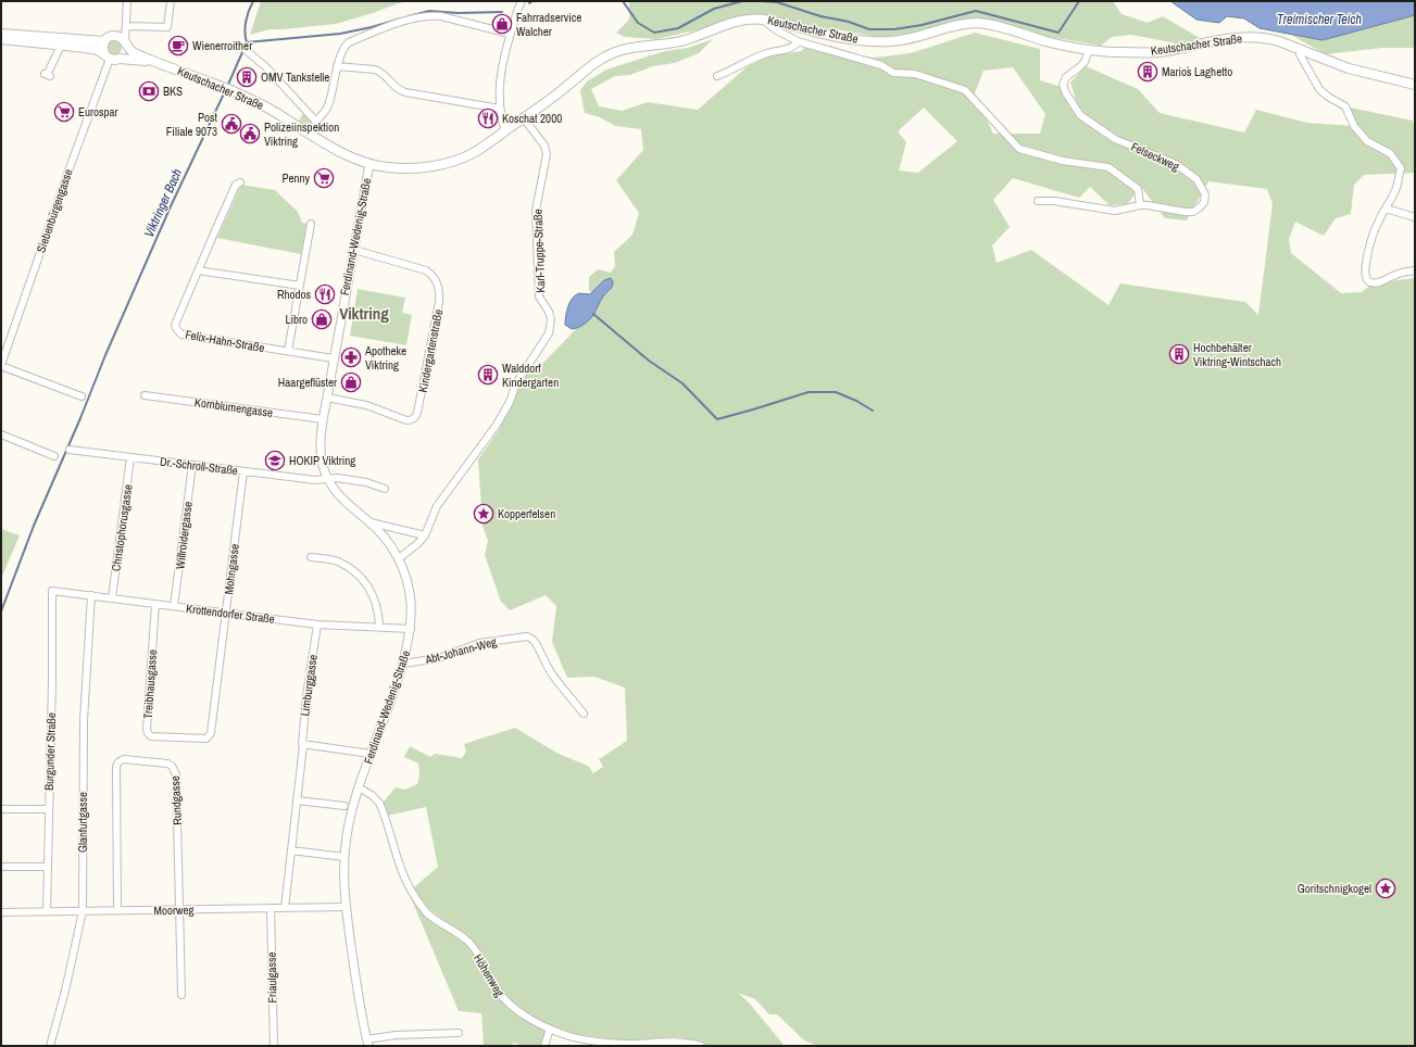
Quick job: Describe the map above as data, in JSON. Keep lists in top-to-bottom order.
{
  "streets": {
    "main road": ["Keutschacher Straße"],
    "street": [
      "Felseckweg",
      "Siebenbürgengasse",
      "Ferdinand-Wedenig-Straße",
      "Karl-Truppe-Straße",
      "Felix-Hahn-Straße",
      "Kindergartenstraße",
      "Kornblumengasse",
      "Dr.-Schroll-Straße",
      "Christophorusgasse",
      "Willroidergasse",
      "Mohngasse",
      "Krottendorfer Straße",
      "Abt-Johann-Weg",
      "Treibhausgasse",
      "Limburggasse",
      "Burgunder Straße",
      "Rundgasse",
      "Glanfurtgasse",
      "Moorweg",
      "Höhenweg",
      "Friaulgasse"
    ]
  },
  "crossings": [
    ["Keutschacher Straße", "Felseckweg"],
    ["Keutschacher Straße", "Siebenbürgengasse"],
    ["Keutschacher Straße", "Ferdinand-Wedenig-Straße"],
    ["Keutschacher Straße", "Karl-Truppe-Straße"],
    ["Ferdinand-Wedenig-Straße", "Karl-Truppe-Straße"],
    ["Ferdinand-Wedenig-Straße", "Felix-Hahn-Straße"],
    ["Ferdinand-Wedenig-Straße", "Kindergartenstraße"],
    ["Ferdinand-Wedenig-Straße", "Kornblumengasse"],
    ["Ferdinand-Wedenig-Straße", "Dr.-Schroll-Straße"],
    ["Ferdinand-Wedenig-Straße", "Krottendorfer Straße"],
    ["Ferdinand-Wedenig-Straße", "Abt-Johann-Weg"],
    ["Ferdinand-Wedenig-Straße", "Moorweg"],
    ["Ferdinand-Wedenig-Straße", "Höhenweg"],
    ["Dr.-Schroll-Straße", "Christophorusgasse"],
    ["Dr.-Schroll-Straße", "Willroidergasse"],
    ["Dr.-Schroll-Straße", "Mohngasse"],
    ["Christophorusgasse", "Krottendorfer Straße"],
    ["Willroidergasse", "Krottendorfer Straße"],
    ["Mohngasse", "Krottendorfer Straße"],
    ["Mohngasse", "Treibhausgasse"],
    ["Krottendorfer Straße", "Treibhausgasse"],
    ["Krottendorfer Straße", "Limburggasse"],
    ["Krottendorfer Straße", "Burgunder Straße"],
    ["Krottendorfer Straße", "Glanfurtgasse"],
    ["Limburggasse", "Moorweg"],
    ["Burgunder Straße", "Moorweg"],
    ["Rundgasse", "Moorweg"],
    ["Glanfurtgasse", "Moorweg"],
    ["Moorweg", "Friaulgasse"]
  ],
  "districts": ["Viktring"],
  "water": ["Treimischer Teich", "Viktringer Bach"],
  "places": {
    "shop": ["Fahrradservice Walcher", "Libro", "Haargeflüster"],
    "cafe": ["Wienerroither"],
    "building": [
      "Mario´s Laghetto",
      "OMV Tankstelle",
      "Hochbehälter Viktring-Wintschach",
      "Walddorf Kindergarten"
    ],
    "bank": ["BKS"],
    "supermarket": ["Eurospar", "Penny"],
    "restaurant": ["Koschat 2000", "Rhodos"],
    "public building": ["Post Filiale 9073", "Polizeiinspektion Viktring"],
    "pharmacy": ["Apotheke Viktring"],
    "school or university": ["HOKIP Viktring"],
    "place": ["Kopperfelsen", "Goritschnigkogel"]
  }
}
